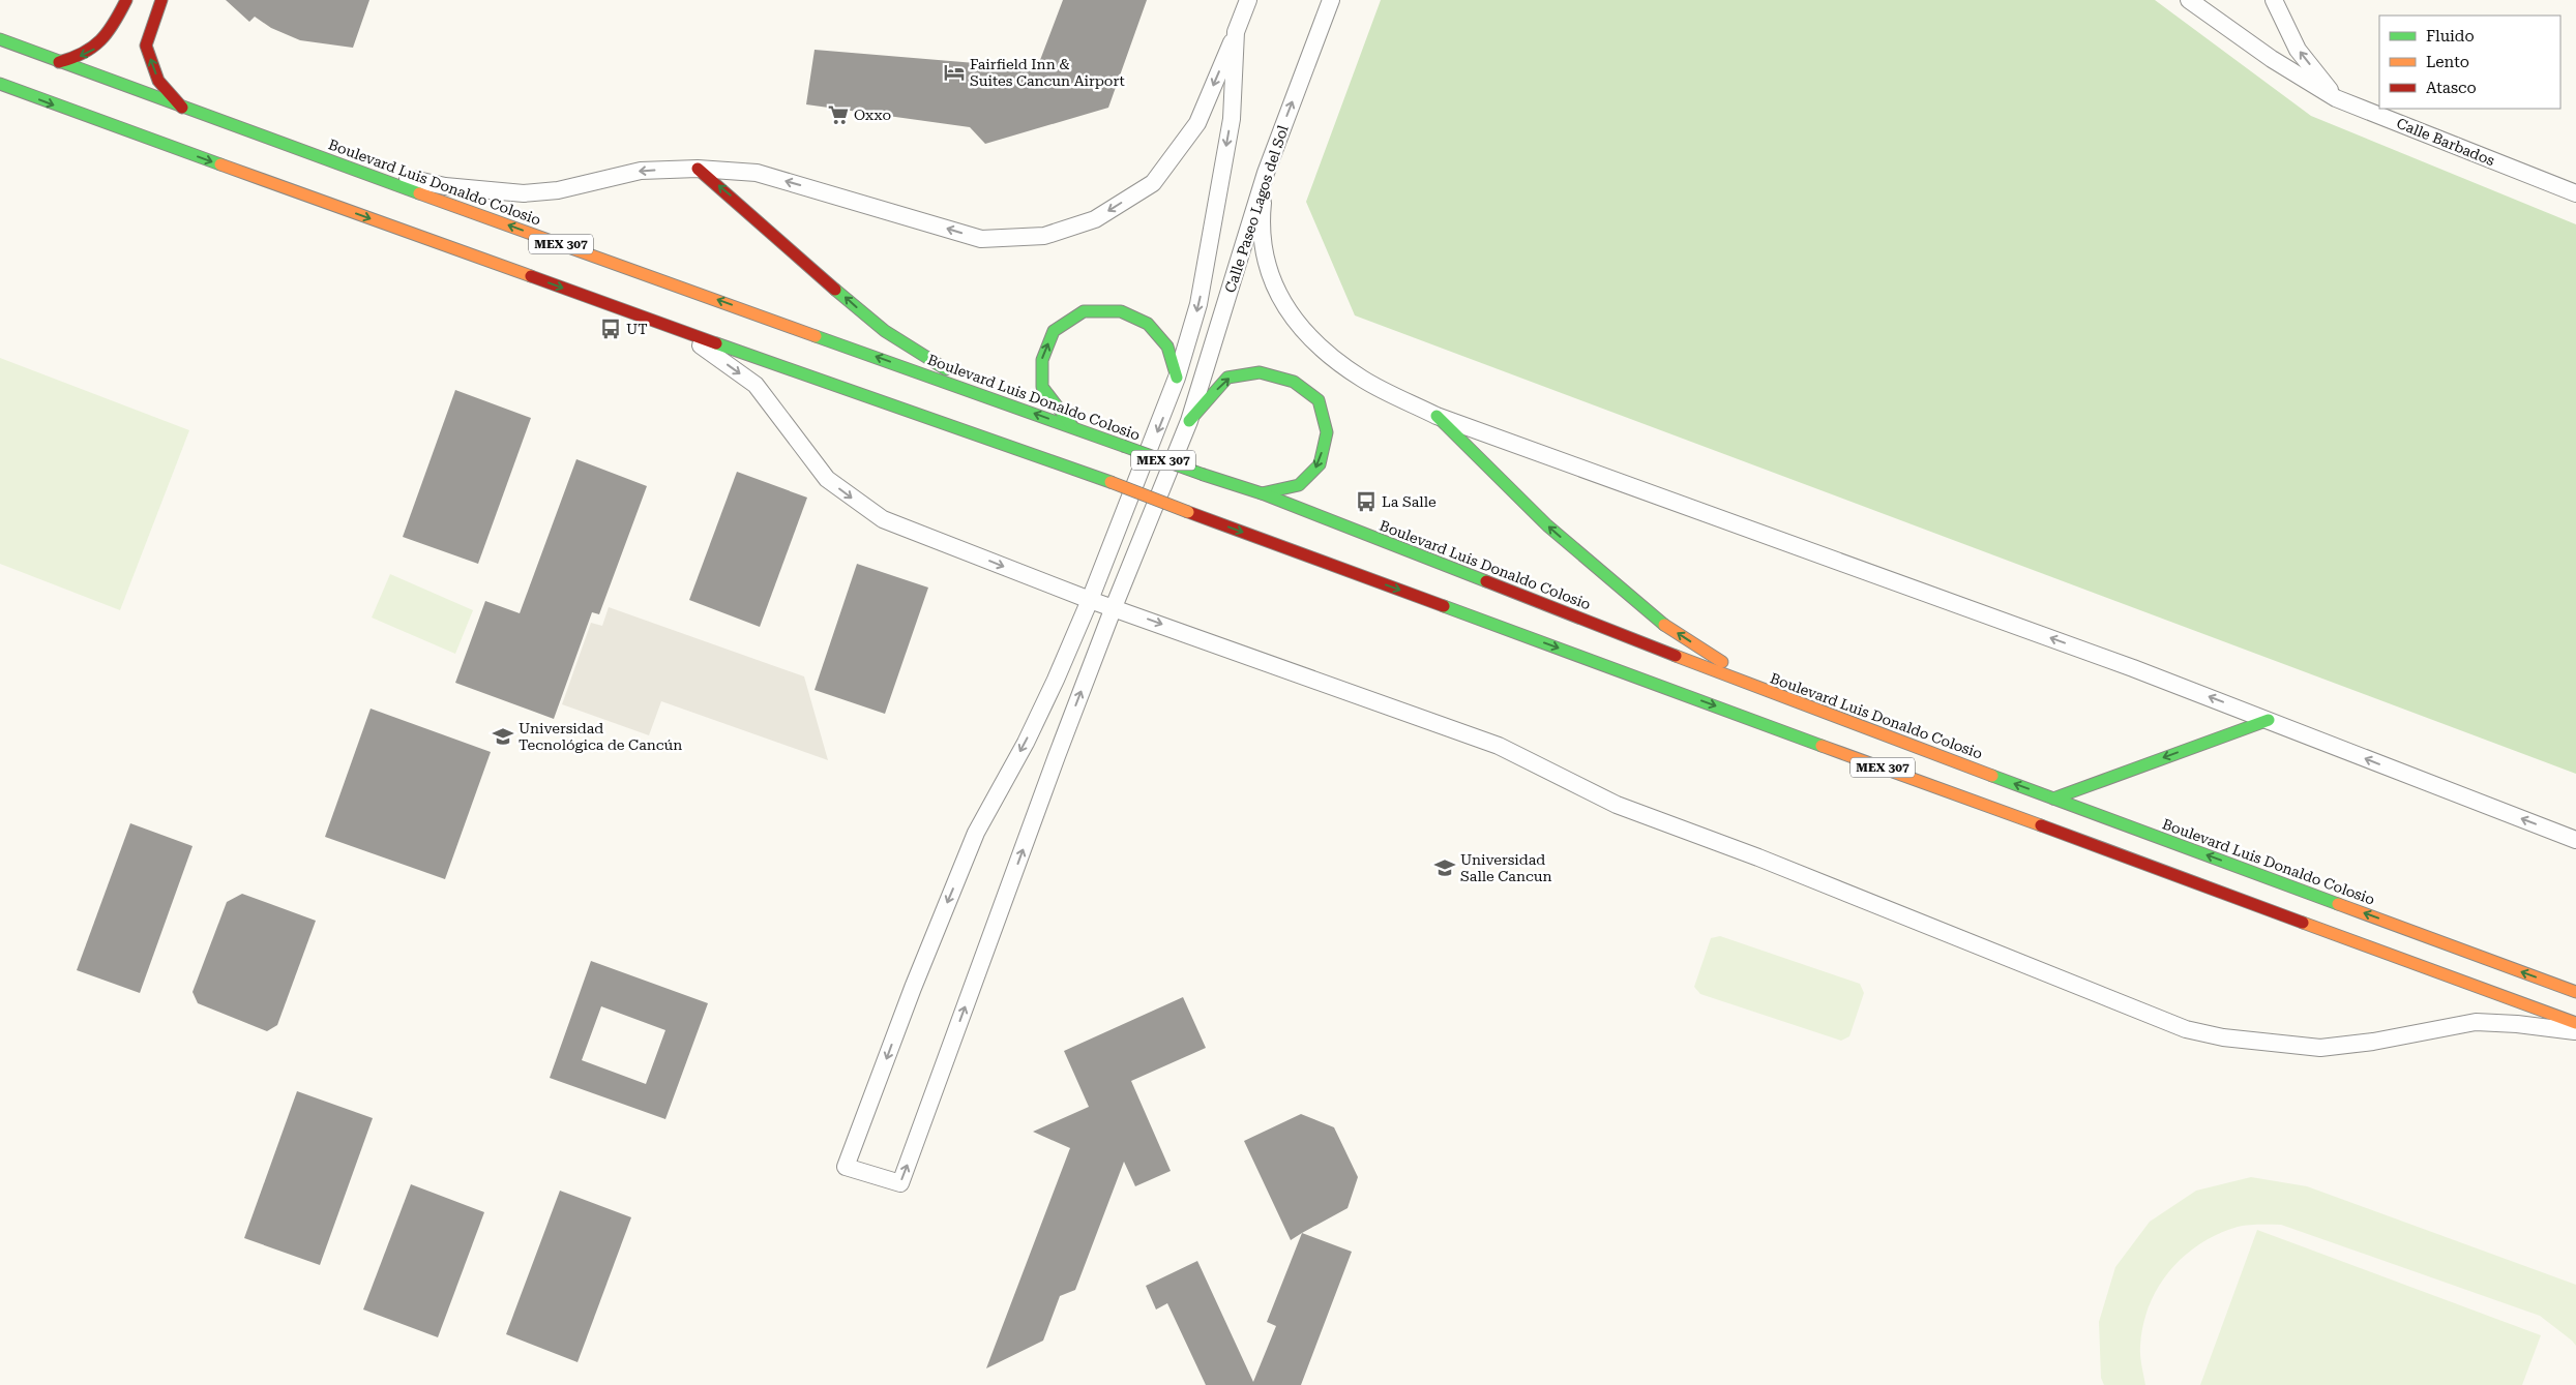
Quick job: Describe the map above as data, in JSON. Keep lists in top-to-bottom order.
{
  "streets": {
    "main road": ["Boulevard Luis Donaldo Colosio", "MEX 307"],
    "street": ["Calle Barbados", "Calle Paseo Lagos del Sol"]
  },
  "places": {
    "hotel": ["Fairfield Inn & Suites Cancun Airport"],
    "supermarket": ["Oxxo"],
    "bus stop": ["UT", "La Salle"],
    "school or university": ["Universidad Tecnológica de Cancún", "Universidad Salle Cancun"]
  },
  "legend": ["Fluido", "Lento", "Atasco"]
}
